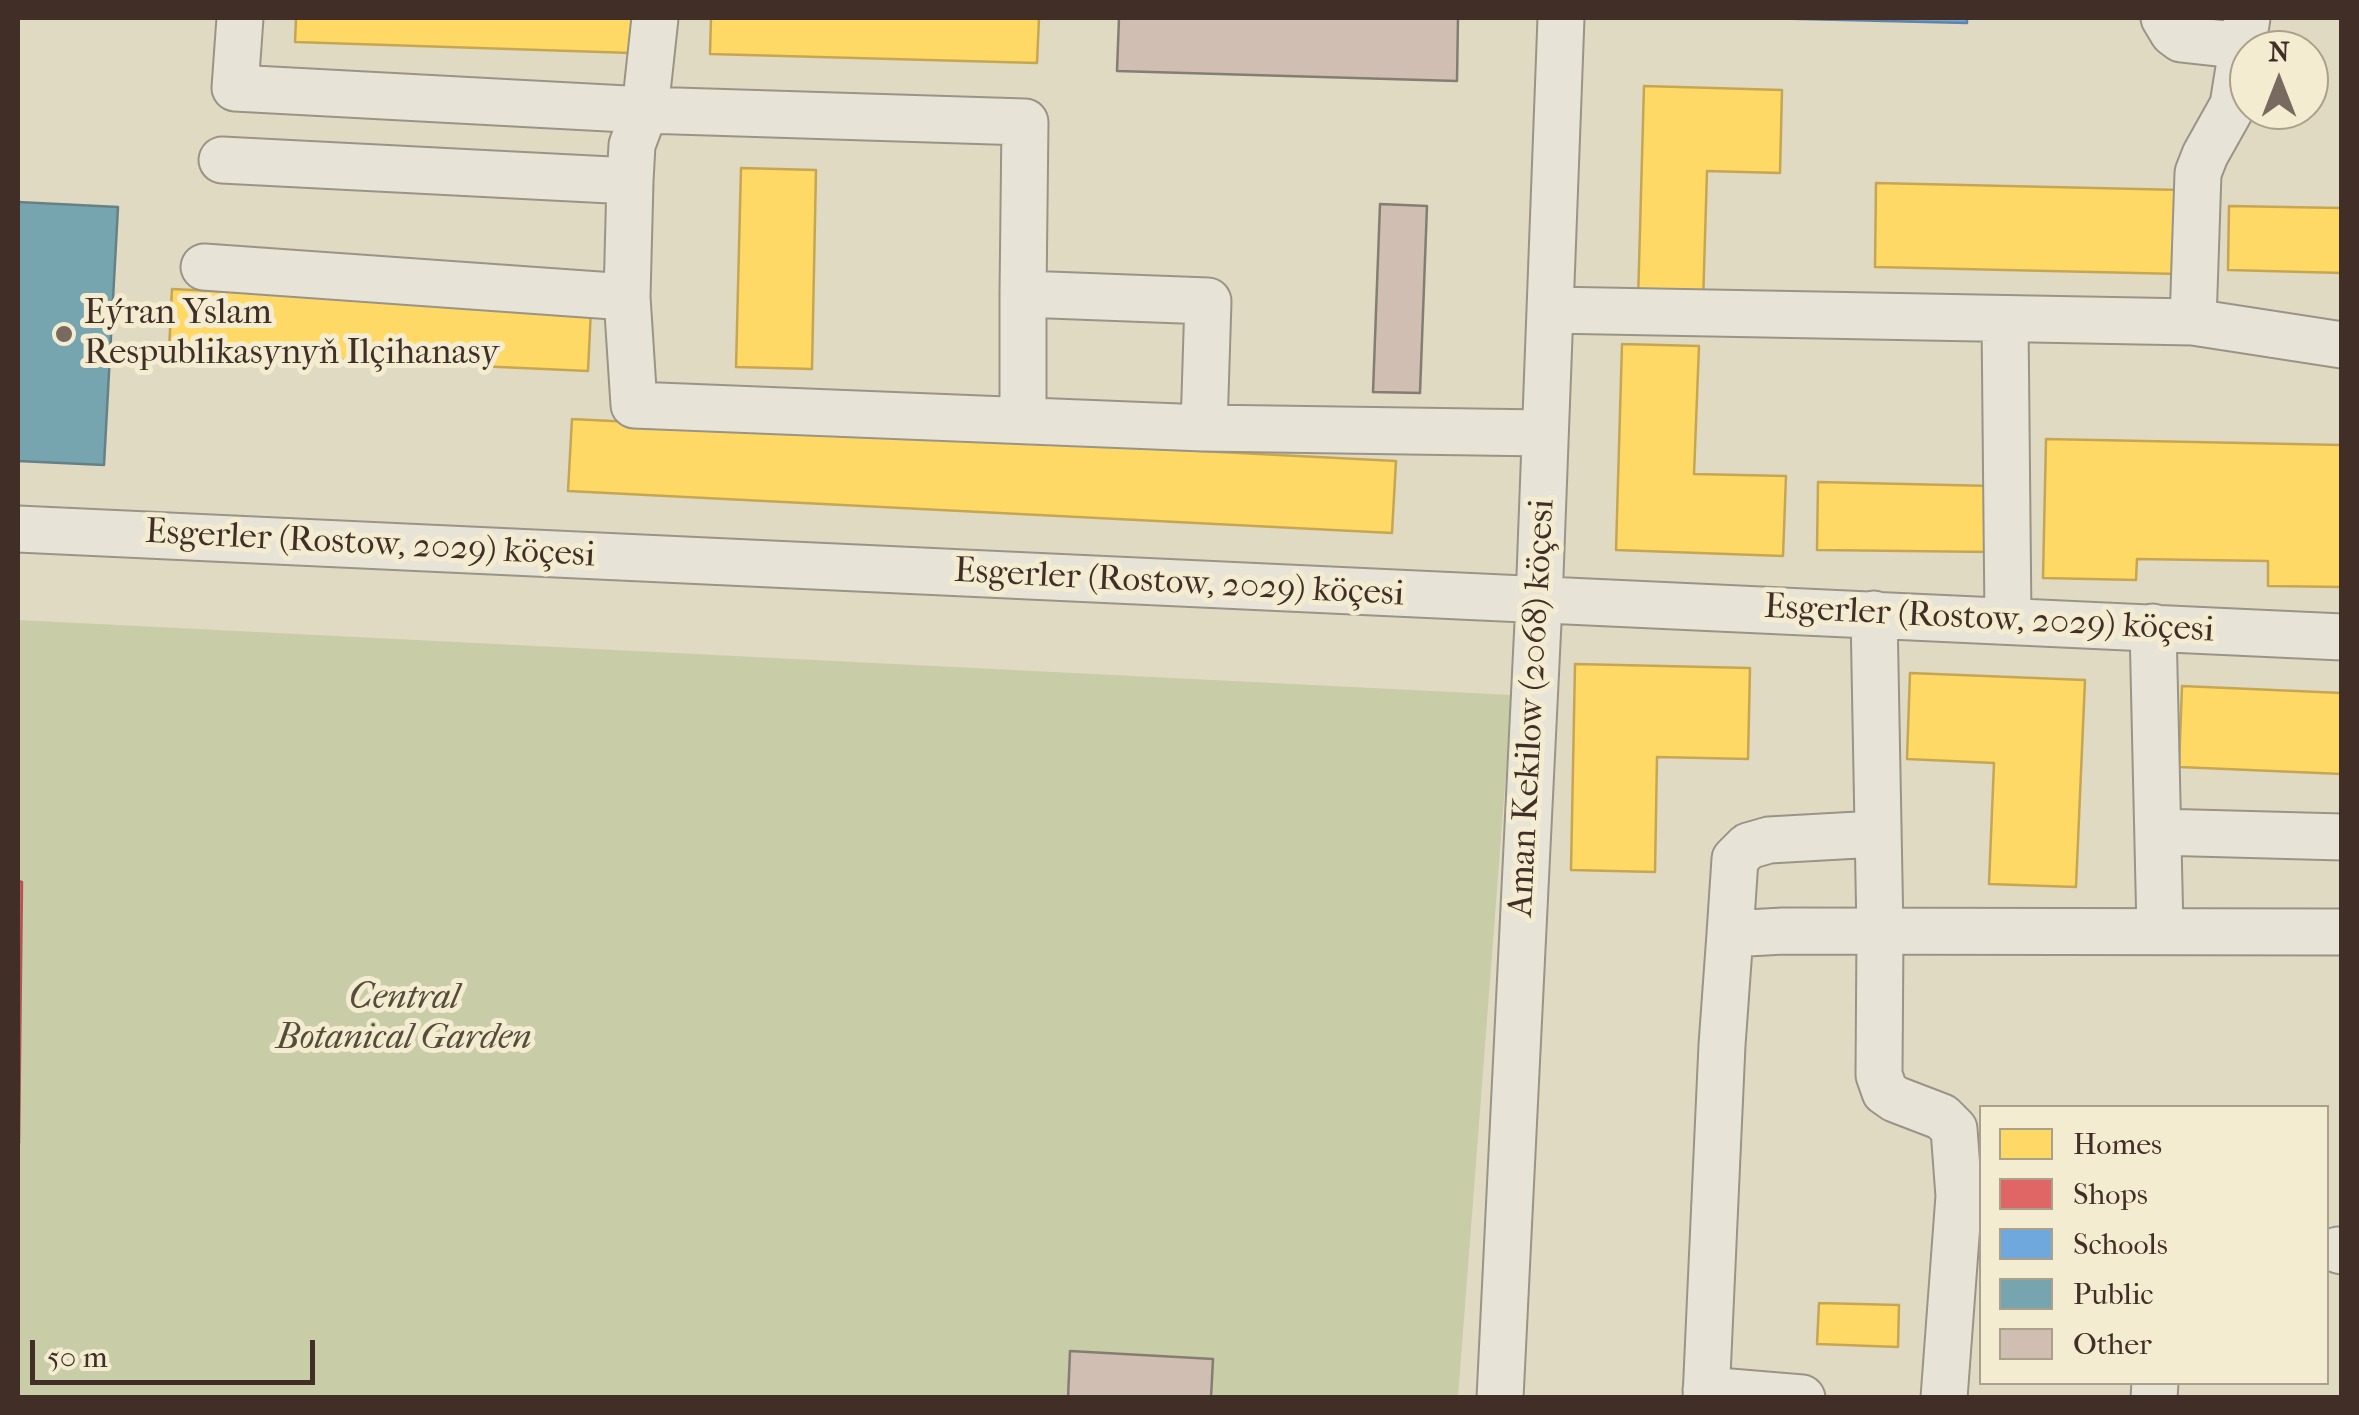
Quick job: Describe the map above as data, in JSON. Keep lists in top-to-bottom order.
{
  "streets": {
    "street": ["Esgerler (Rostow, 2029) köçesi", "Aman Kekilow (2068) köçesi"]
  },
  "crossings": [
    ["Esgerler (Rostow, 2029) köçesi", "Aman Kekilow (2068) köçesi"]
  ],
  "parks": ["Central Botanical Garden"],
  "places": ["Eýran Yslam Respublikasynyň Ilçihanasy"],
  "legend": [
    "Homes",
    "Shops",
    "Schools",
    "Public",
    "Other"
  ],
  "scale_bar": "50 m",
  "north": "top"
}
